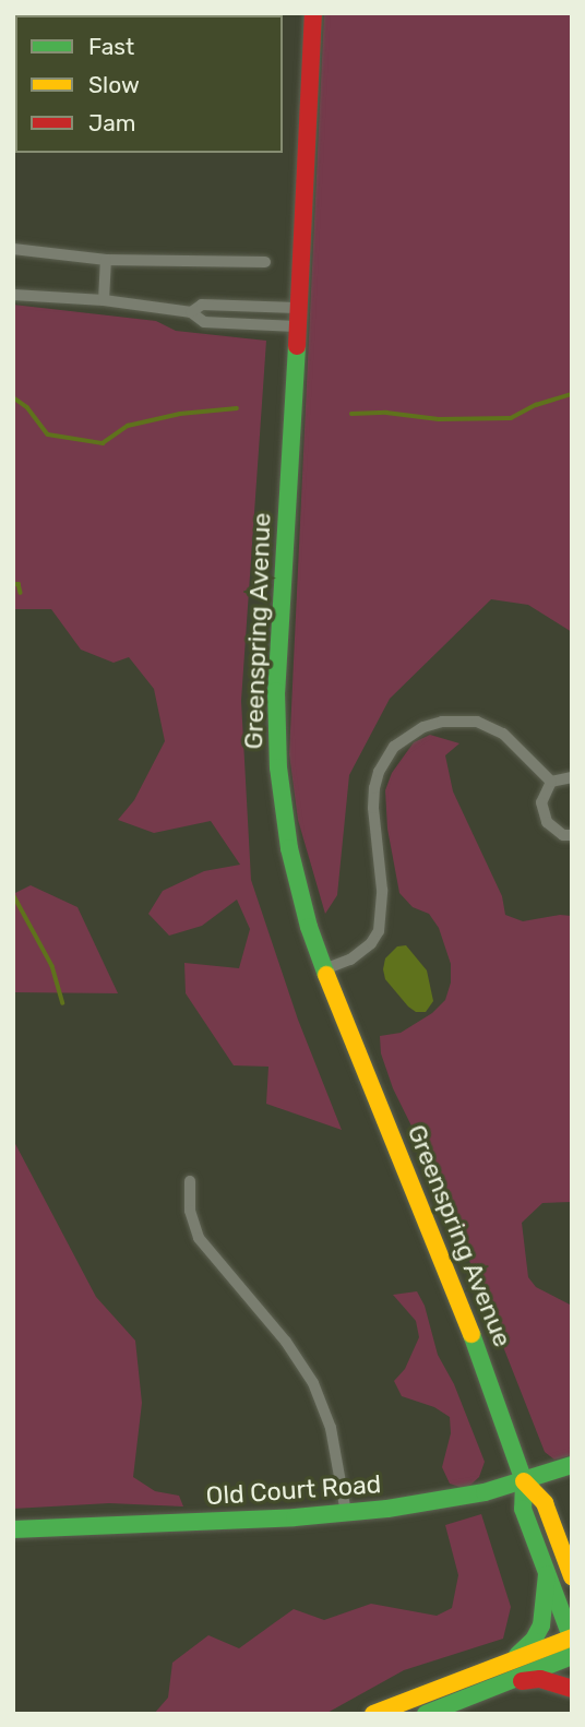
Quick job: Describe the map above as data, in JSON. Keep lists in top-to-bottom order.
{
  "streets": {
    "main road": ["Greenspring Avenue", "Old Court Road"]
  },
  "crossings": [
    ["Greenspring Avenue", "Old Court Road"]
  ],
  "legend": ["Fast", "Slow", "Jam"]
}
